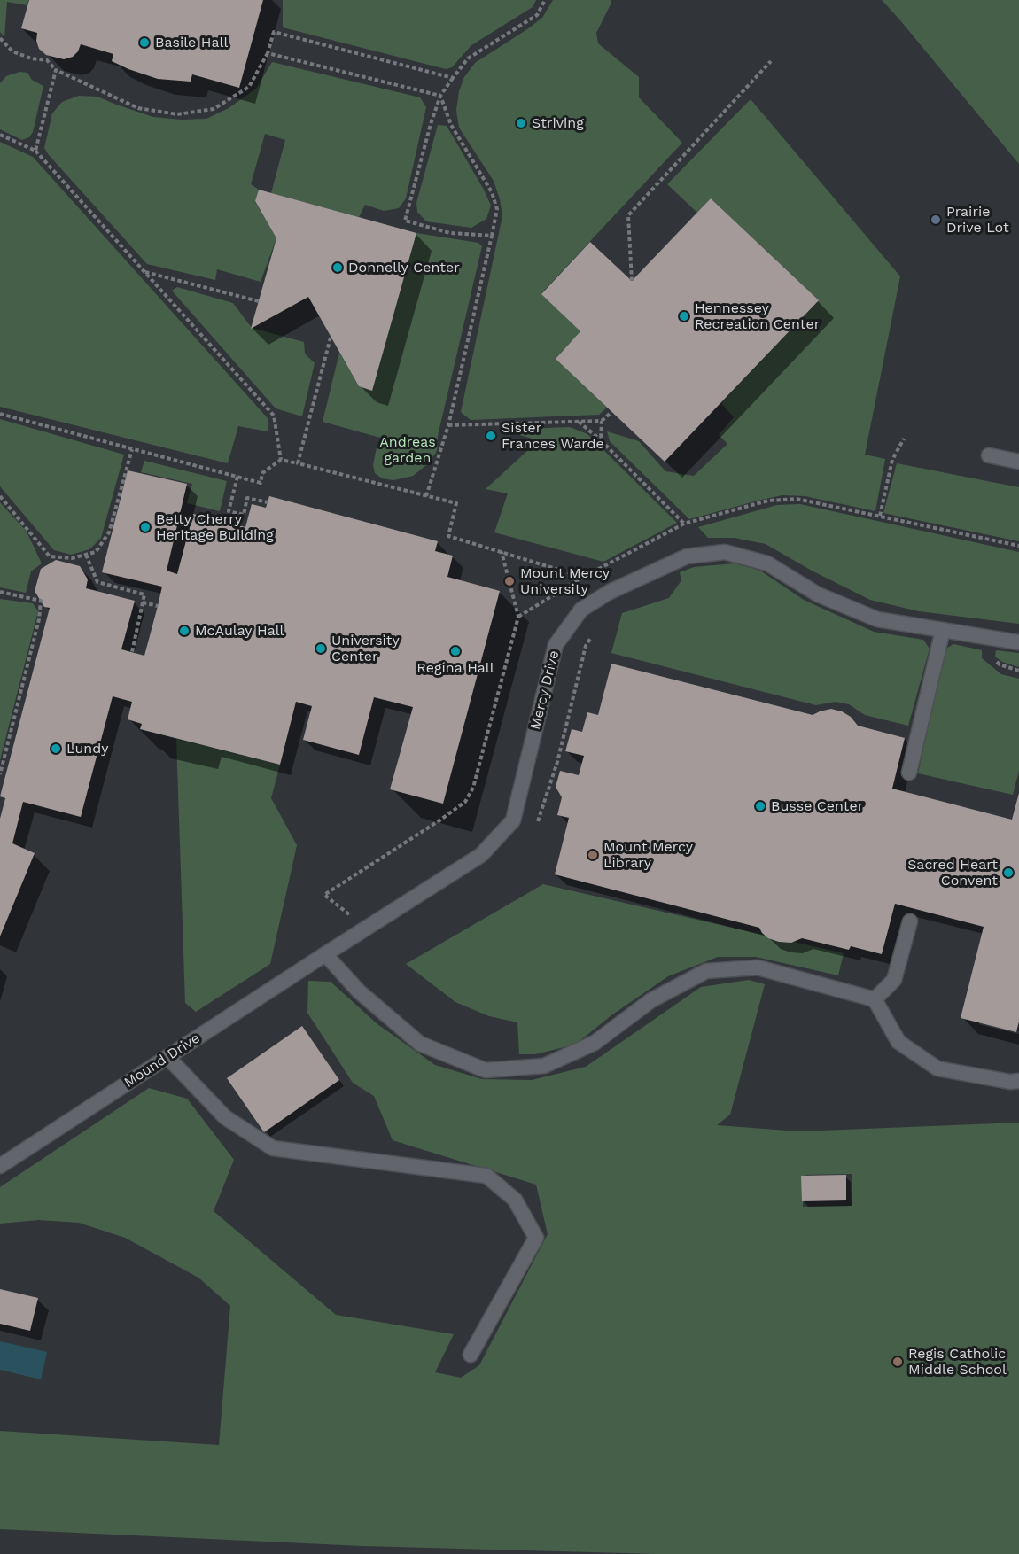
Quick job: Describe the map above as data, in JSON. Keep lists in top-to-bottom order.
{
  "streets": {
    "lane": ["Mercy Drive", "Mound Drive"]
  },
  "crossings": [
    ["Mercy Drive", "Mound Drive"]
  ],
  "parks": ["Andreas garden"],
  "places": [
    "Basile Hall",
    "Striving",
    "Prairie Drive Lot",
    "Donnelly Center",
    "Hennessey Recreation Center",
    "Sister Frances Warde",
    "Betty Cherry Heritage Building",
    "Mount Mercy University",
    "McAulay Hall",
    "University Center",
    "Regina Hall",
    "Lundy",
    "Busse Center",
    "Mount Mercy Library",
    "Sacred Heart Convent",
    "Regis Catholic Middle School"
  ]
}
